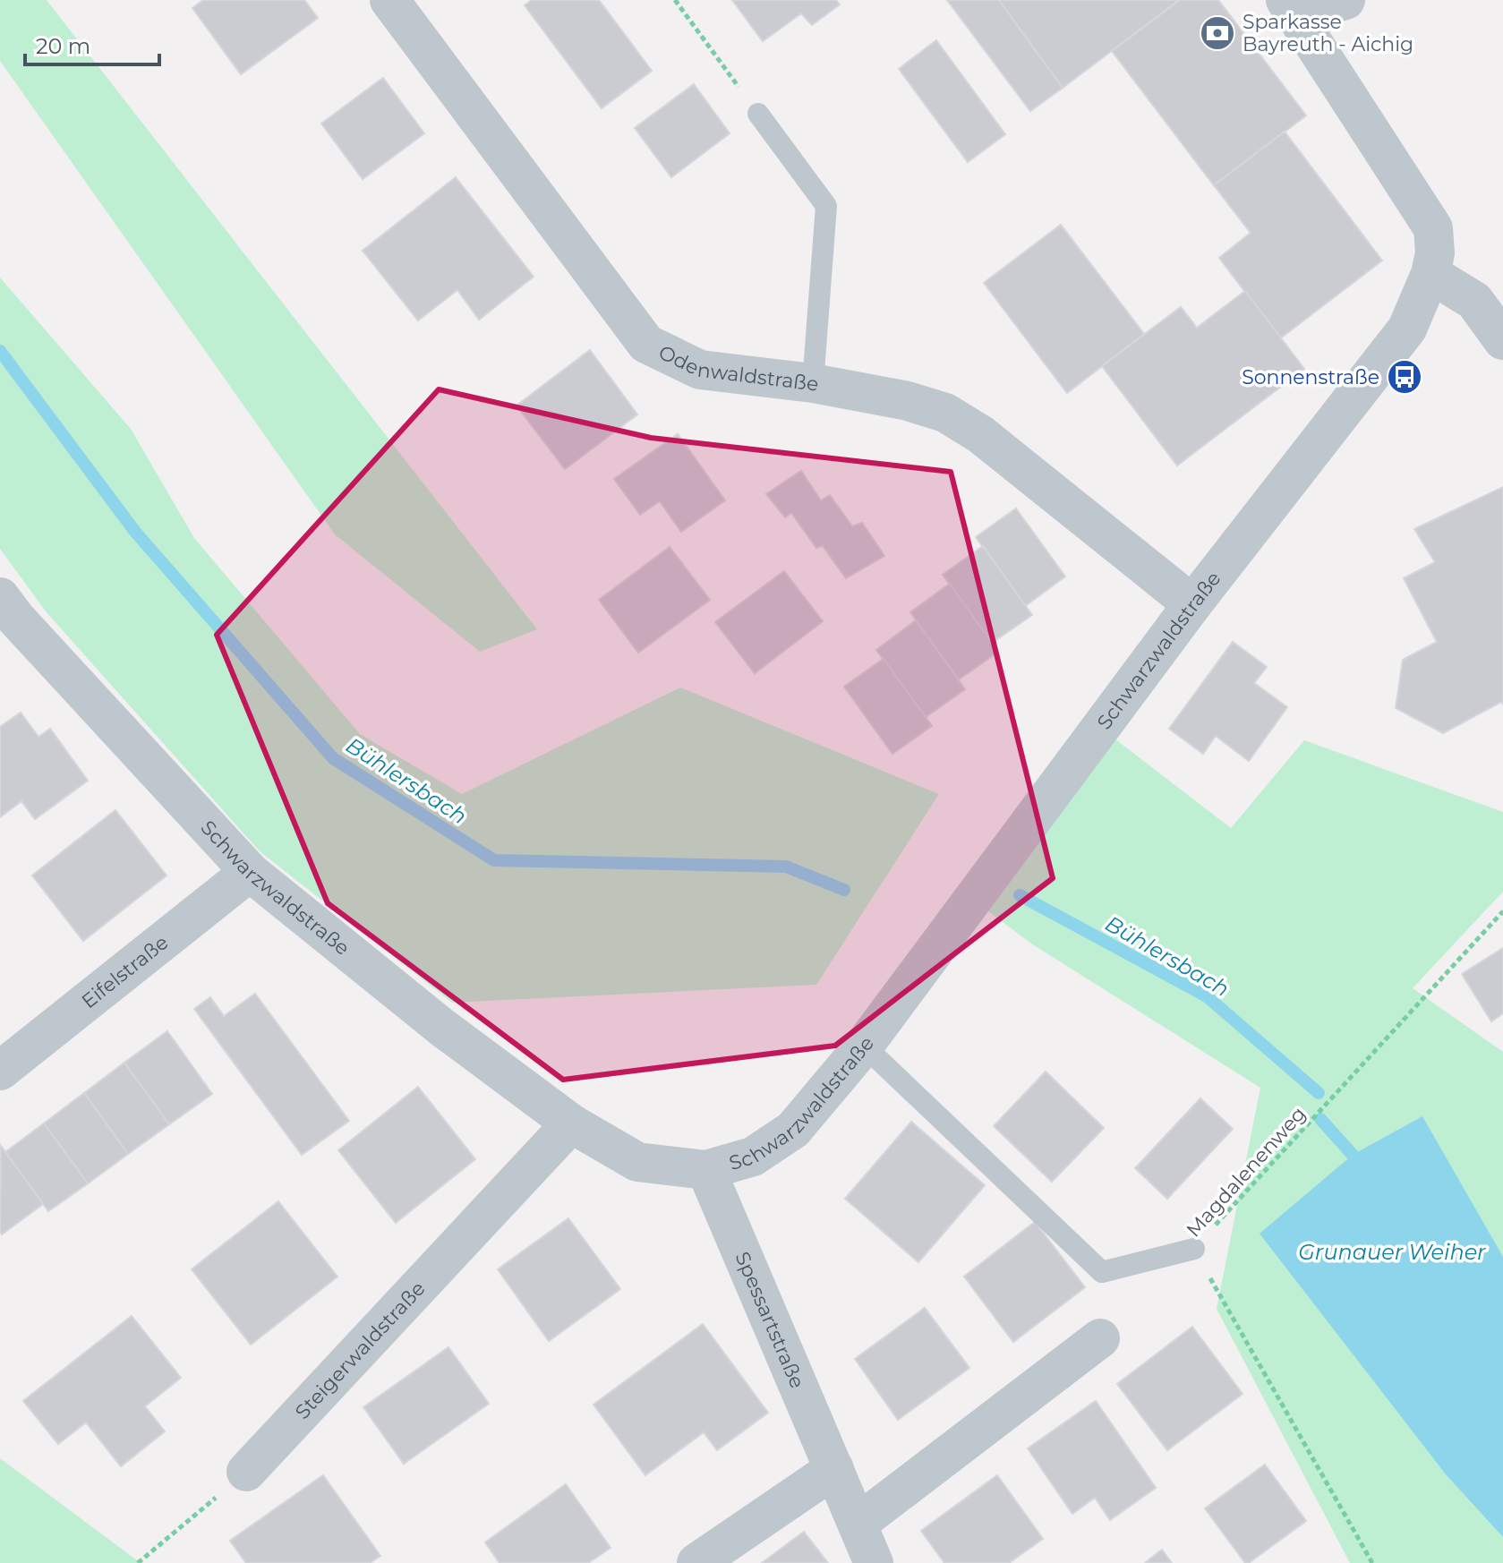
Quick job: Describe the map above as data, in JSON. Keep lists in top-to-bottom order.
{
  "streets": {
    "street": [
      "Odenwaldstraße",
      "Schwarzwaldstraße",
      "Eifelstraße",
      "Spessartstraße",
      "Steigerwaldstraße"
    ],
    "path": ["Magdalenenweg"]
  },
  "crossings": [
    ["Odenwaldstraße", "Schwarzwaldstraße"],
    ["Schwarzwaldstraße", "Eifelstraße"],
    ["Schwarzwaldstraße", "Spessartstraße"],
    ["Schwarzwaldstraße", "Steigerwaldstraße"]
  ],
  "water": ["Bühlersbach", "Grunauer Weiher"],
  "places": {
    "bank": ["Sparkasse Bayreuth - Aichig"],
    "bus stop": ["Sonnenstraße"]
  },
  "scale_bar": "20 m"
}
